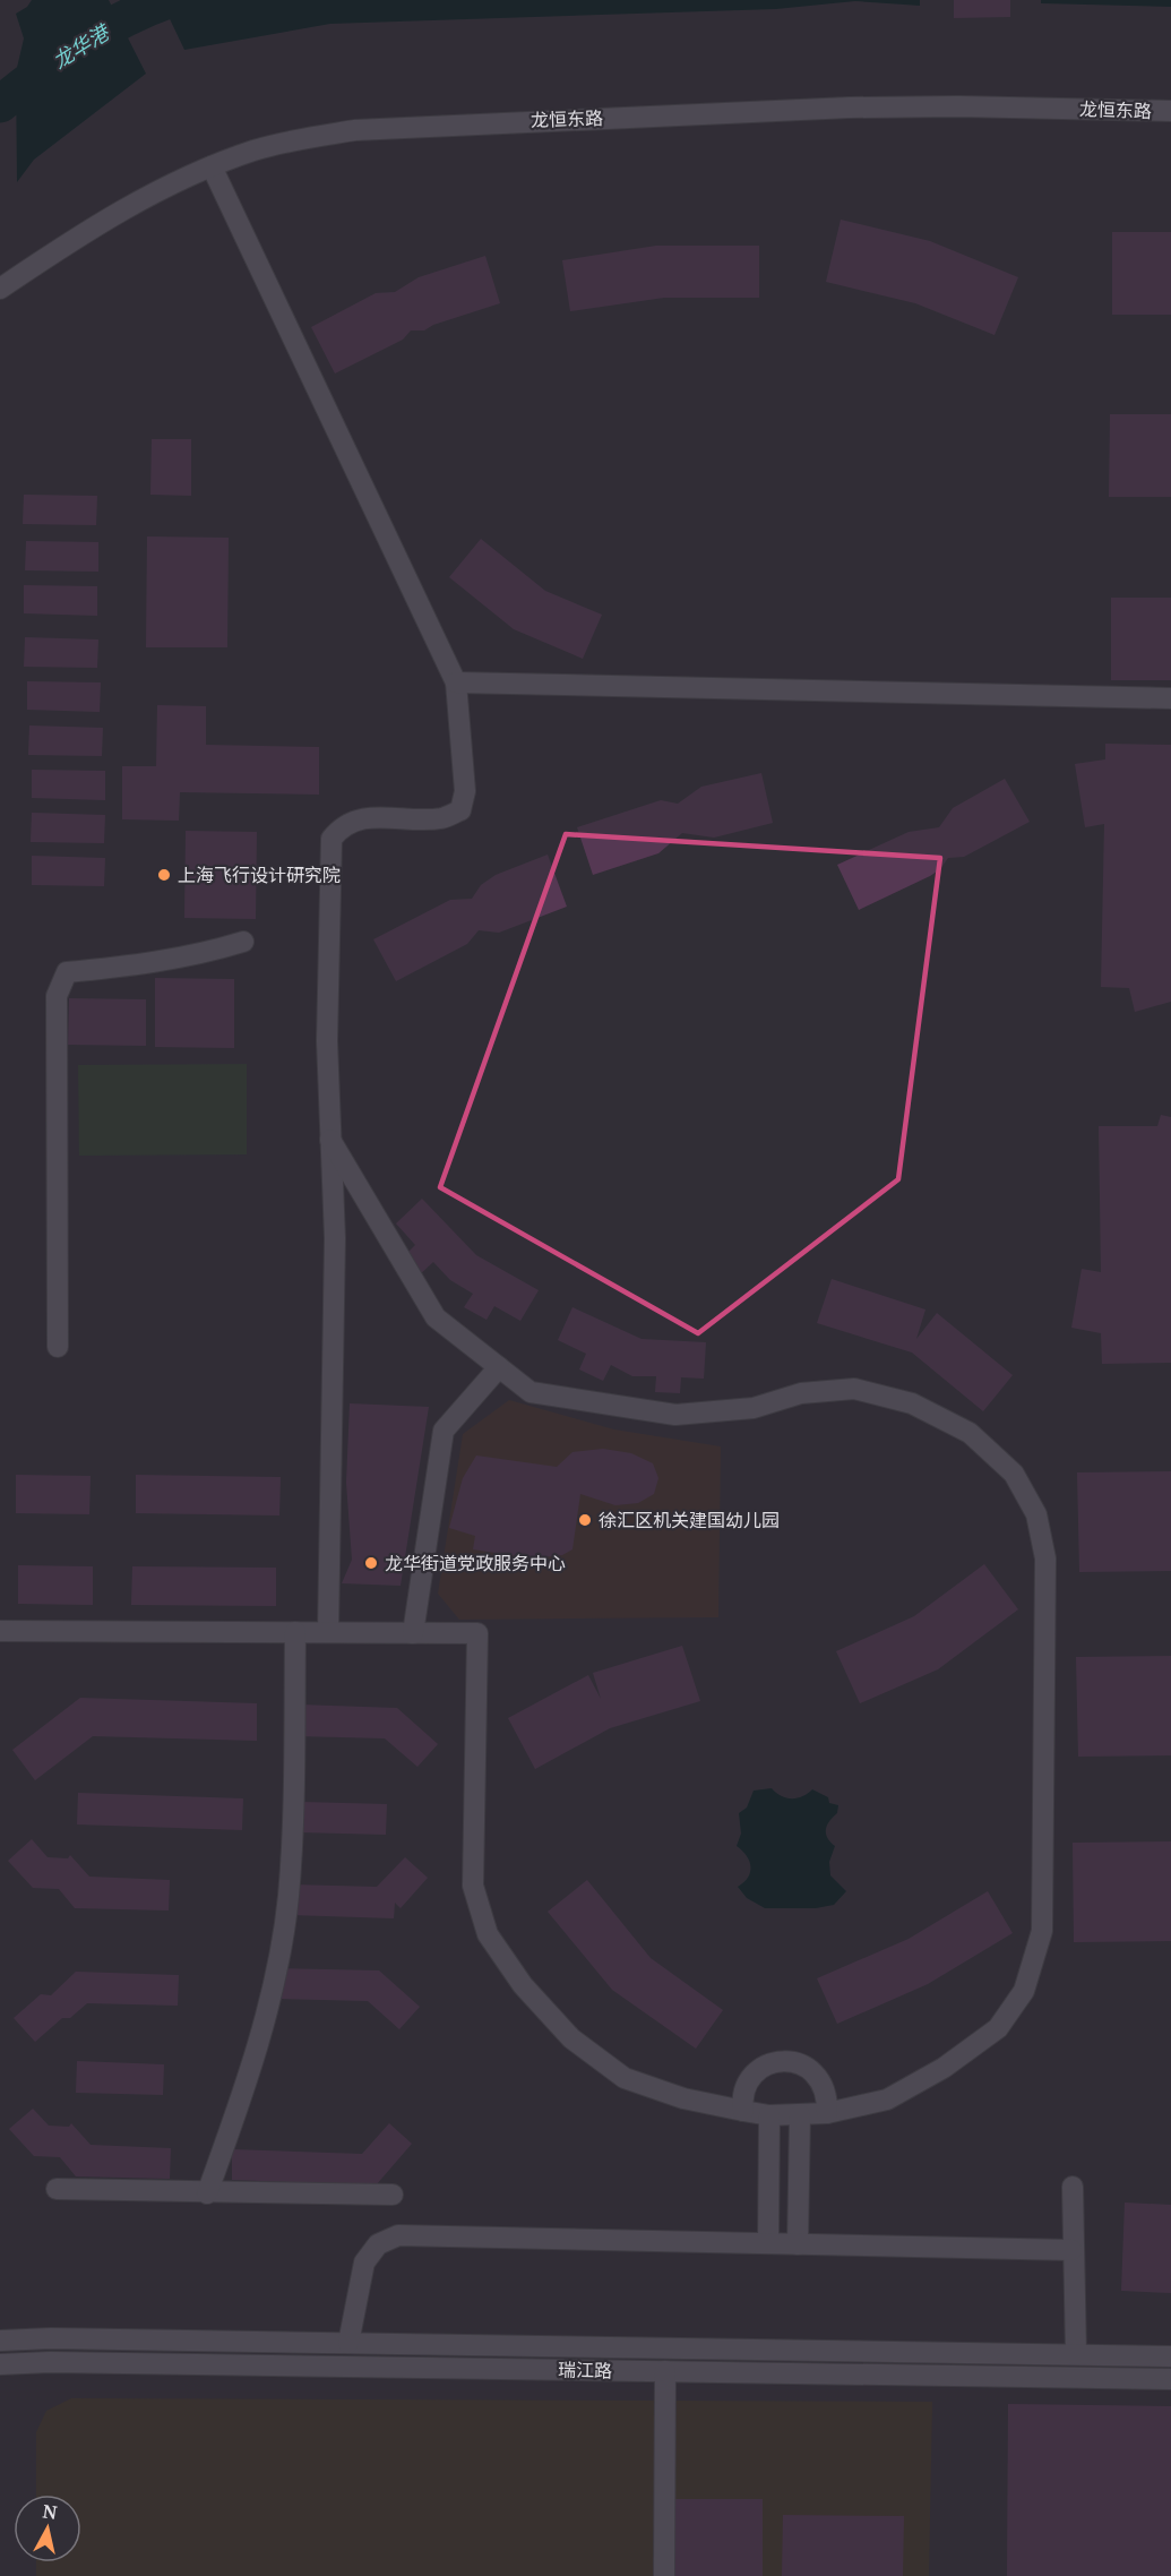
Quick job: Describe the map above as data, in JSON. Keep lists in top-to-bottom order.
{
  "streets": {
    "street": ["龙恒东路", "瑞江路"]
  },
  "water": ["龙华港"],
  "places": ["上海飞行设计研究院", "徐汇区机关建国幼儿园", "龙华街道党政服务中心"],
  "north": "top"
}
